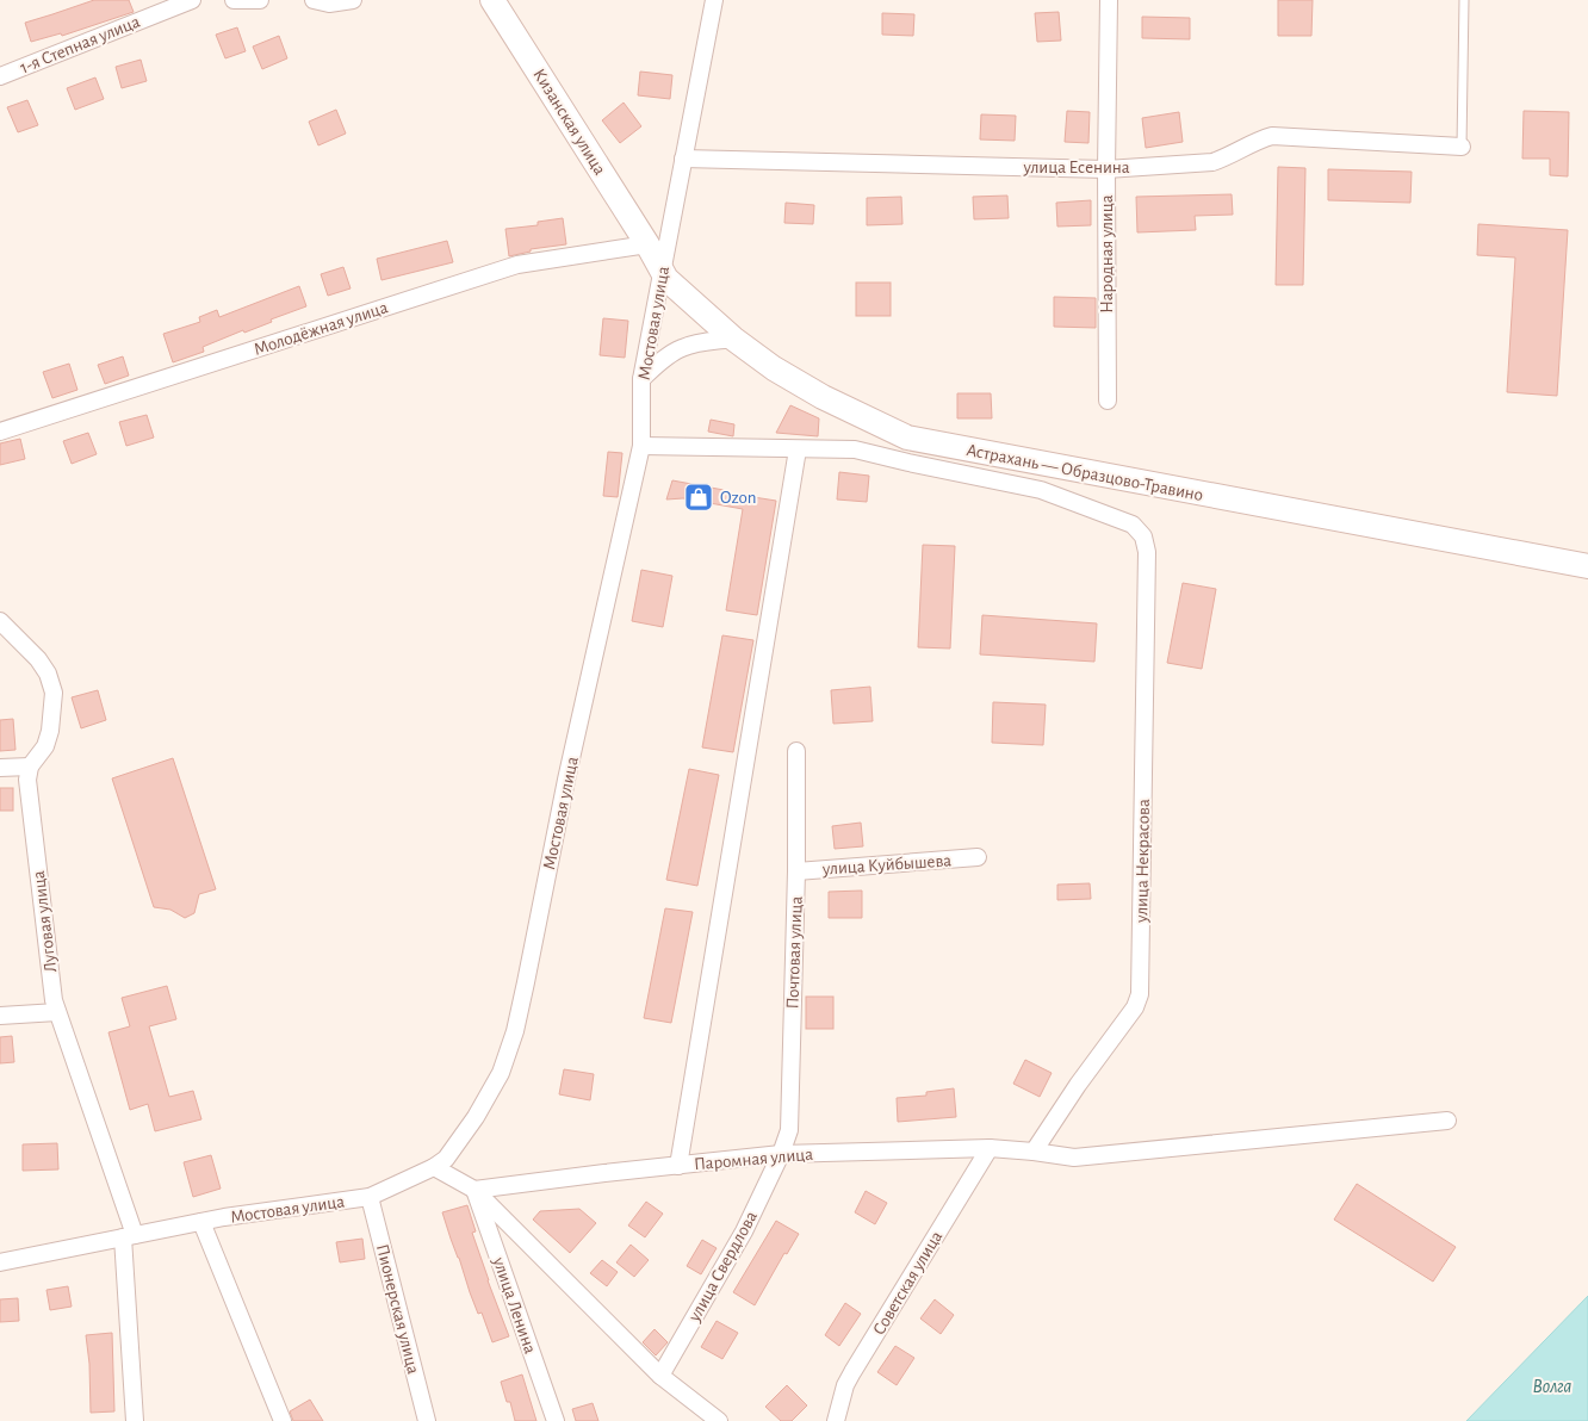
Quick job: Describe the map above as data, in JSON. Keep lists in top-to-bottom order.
{
  "streets": {
    "street": [
      "1-я Степная улица",
      "Кизанская улица",
      "улица Есенина",
      "Народная улица",
      "Мостовая улица",
      "Молодёжная улица",
      "Астрахань — Образцово-Травино",
      "улица Некрасова",
      "улица Куйбышева",
      "Луговая улица",
      "Почтовая улица",
      "Паромная улица",
      "улица Свердлова",
      "Советская улица",
      "улица Ленина",
      "Пионерская улица"
    ]
  },
  "crossings": [
    ["Кизанская улица", "Молодёжная улица"],
    ["Кизанская улица", "Астрахань — Образцово-Травино"],
    ["улица Есенина", "Народная улица"],
    ["улица Есенина", "Мостовая улица"],
    ["Мостовая улица", "Астрахань — Образцово-Травино"],
    ["Мостовая улица", "Луговая улица"],
    ["Мостовая улица", "Пионерская улица"],
    ["Молодёжная улица", "Астрахань — Образцово-Травино"],
    ["улица Некрасова", "Паромная улица"],
    ["улица Куйбышева", "Почтовая улица"],
    ["Почтовая улица", "Паромная улица"],
    ["Почтовая улица", "улица Свердлова"],
    ["Паромная улица", "улица Свердлова"],
    ["Паромная улица", "Советская улица"],
    ["Паромная улица", "улица Ленина"]
  ],
  "water": ["Волга"],
  "places": {
    "shop": ["Ozon"]
  }
}
